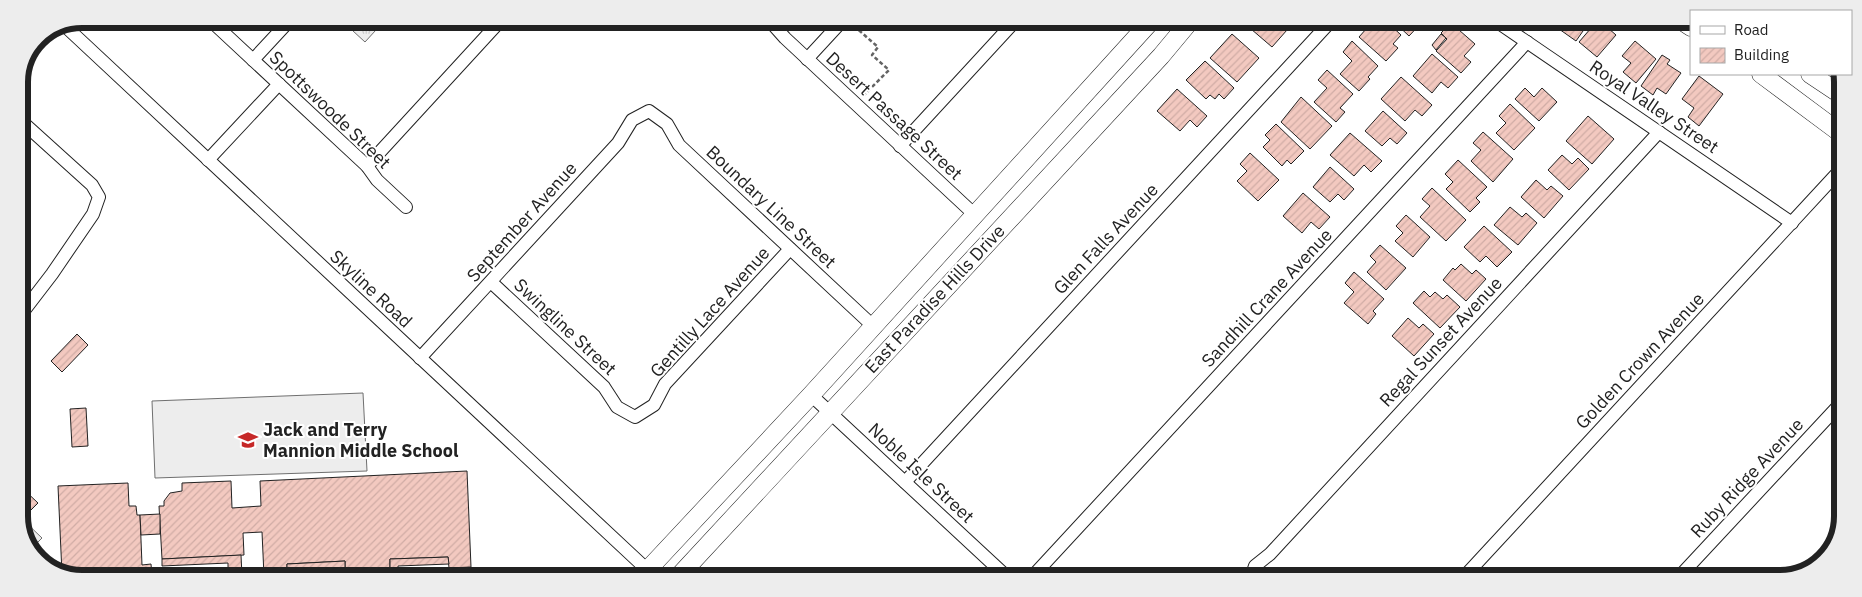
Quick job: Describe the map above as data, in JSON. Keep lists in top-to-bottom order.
{
  "streets": {
    "main road": ["East Paradise Hills Drive"],
    "street": [
      "Royal Valley Street",
      "Spottswoode Street",
      "Desert Passage Street",
      "Boundary Line Street",
      "September Avenue",
      "Glen Falls Avenue",
      "Skyline Road",
      "Sandhill Crane Avenue",
      "Gentilly Lace Avenue",
      "Swingline Street",
      "Regal Sunset Avenue",
      "Golden Crown Avenue",
      "Noble Isle Street",
      "Ruby Ridge Avenue"
    ]
  },
  "crossings": [
    ["Royal Valley Street", "Sandhill Crane Avenue"],
    ["Royal Valley Street", "Regal Sunset Avenue"],
    ["Royal Valley Street", "Golden Crown Avenue"],
    ["Desert Passage Street", "East Paradise Hills Drive"],
    ["Boundary Line Street", "September Avenue"],
    ["Boundary Line Street", "East Paradise Hills Drive"],
    ["Boundary Line Street", "Gentilly Lace Avenue"],
    ["September Avenue", "Skyline Road"],
    ["September Avenue", "Swingline Street"],
    ["Glen Falls Avenue", "Noble Isle Street"],
    ["East Paradise Hills Drive", "Noble Isle Street"],
    ["Gentilly Lace Avenue", "Swingline Street"]
  ],
  "places": {
    "school or university": ["Jack and Terry Mannion Middle School"]
  },
  "legend": ["Road", "Building"]
}
